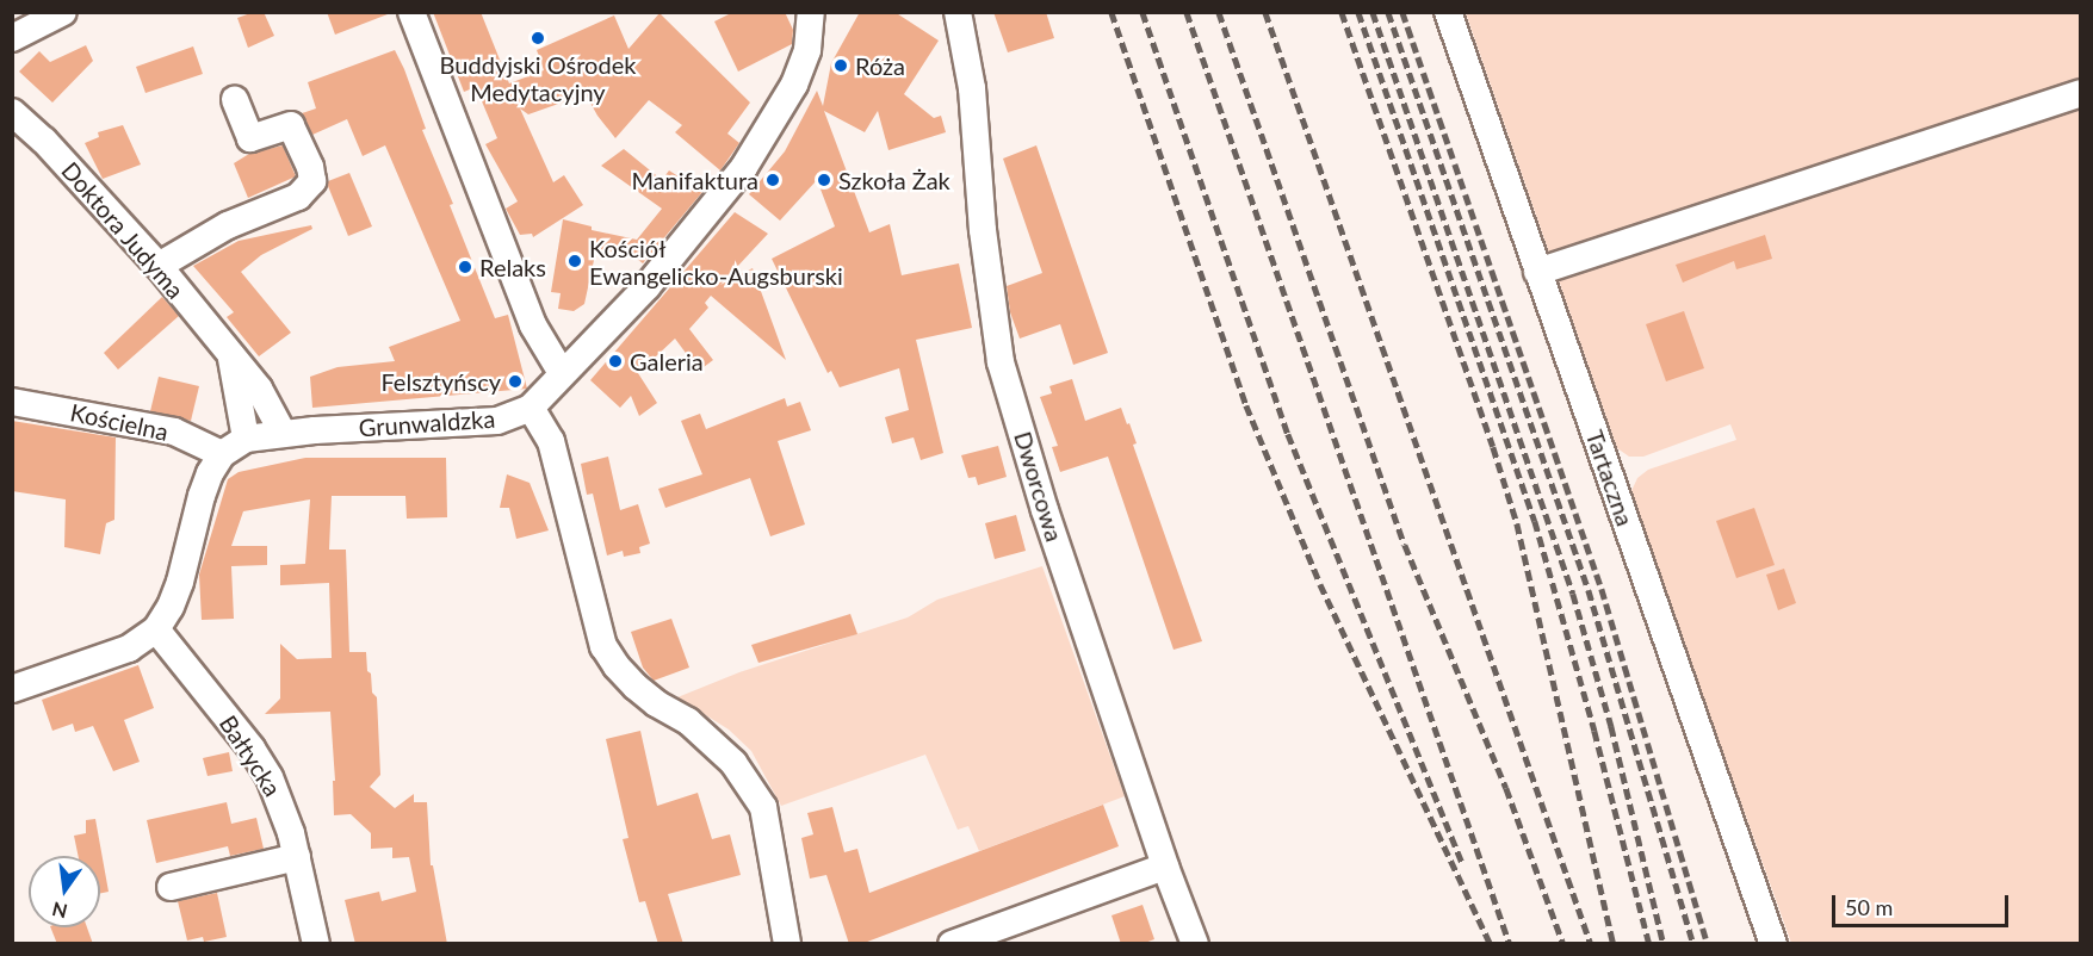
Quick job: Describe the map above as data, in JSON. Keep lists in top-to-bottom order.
{
  "streets": {
    "street": [
      "Doktora Judyma",
      "Kościelna",
      "Grunwaldzka",
      "Tartaczna",
      "Dworcowa",
      "Bałtycka"
    ]
  },
  "crossings": [
    ["Doktora Judyma", "Grunwaldzka"],
    ["Kościelna", "Grunwaldzka"]
  ],
  "places": [
    "Buddyjski Ośrodek Medytacyjny",
    "Róża",
    "Manifaktura",
    "Szkoła Żak",
    "Kościół Ewangelicko-Augsburski",
    "Relaks",
    "Galeria",
    "Felsztyńscy"
  ],
  "scale_bar": "50 m",
  "north": "bottom"
}
